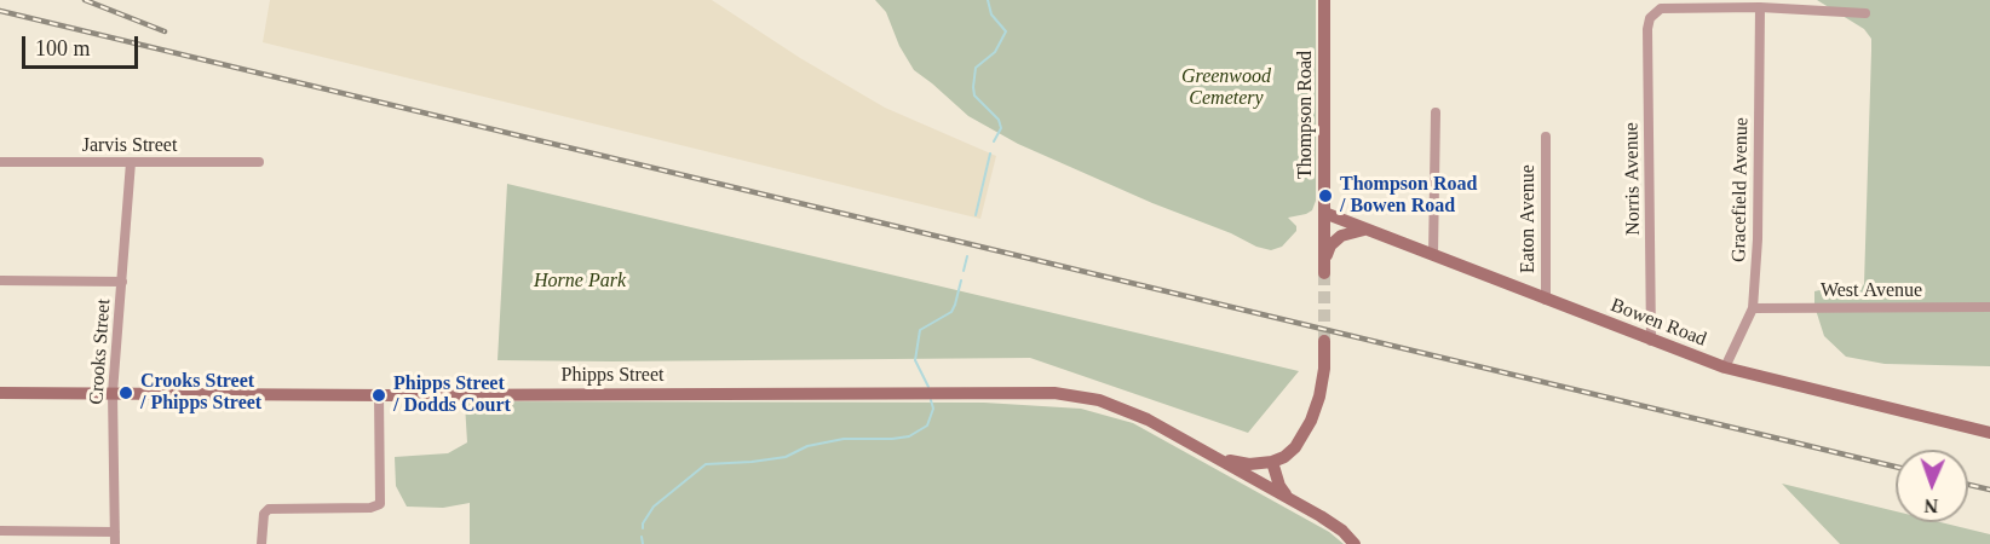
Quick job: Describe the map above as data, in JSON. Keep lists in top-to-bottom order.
{
  "streets": {
    "main road": ["Thompson Road", "Bowen Road", "Phipps Street"],
    "street": [
      "Jarvis Street",
      "Norris Avenue",
      "Gracefield Avenue",
      "Eaton Avenue",
      "West Avenue",
      "Crooks Street"
    ]
  },
  "crossings": [
    ["Thompson Road", "Bowen Road"],
    ["Jarvis Street", "Crooks Street"],
    ["Norris Avenue", "Gracefield Avenue"],
    ["Norris Avenue", "Bowen Road"],
    ["Gracefield Avenue", "West Avenue"],
    ["Gracefield Avenue", "Bowen Road"],
    ["Eaton Avenue", "Bowen Road"],
    ["Crooks Street", "Phipps Street"]
  ],
  "parks": ["Greenwood Cemetery", "Horne Park"],
  "places": ["Thompson Road / Bowen Road", "Crooks Street / Phipps Street", "Phipps Street / Dodds Court"],
  "scale_bar": "100 m",
  "north": "bottom"
}
